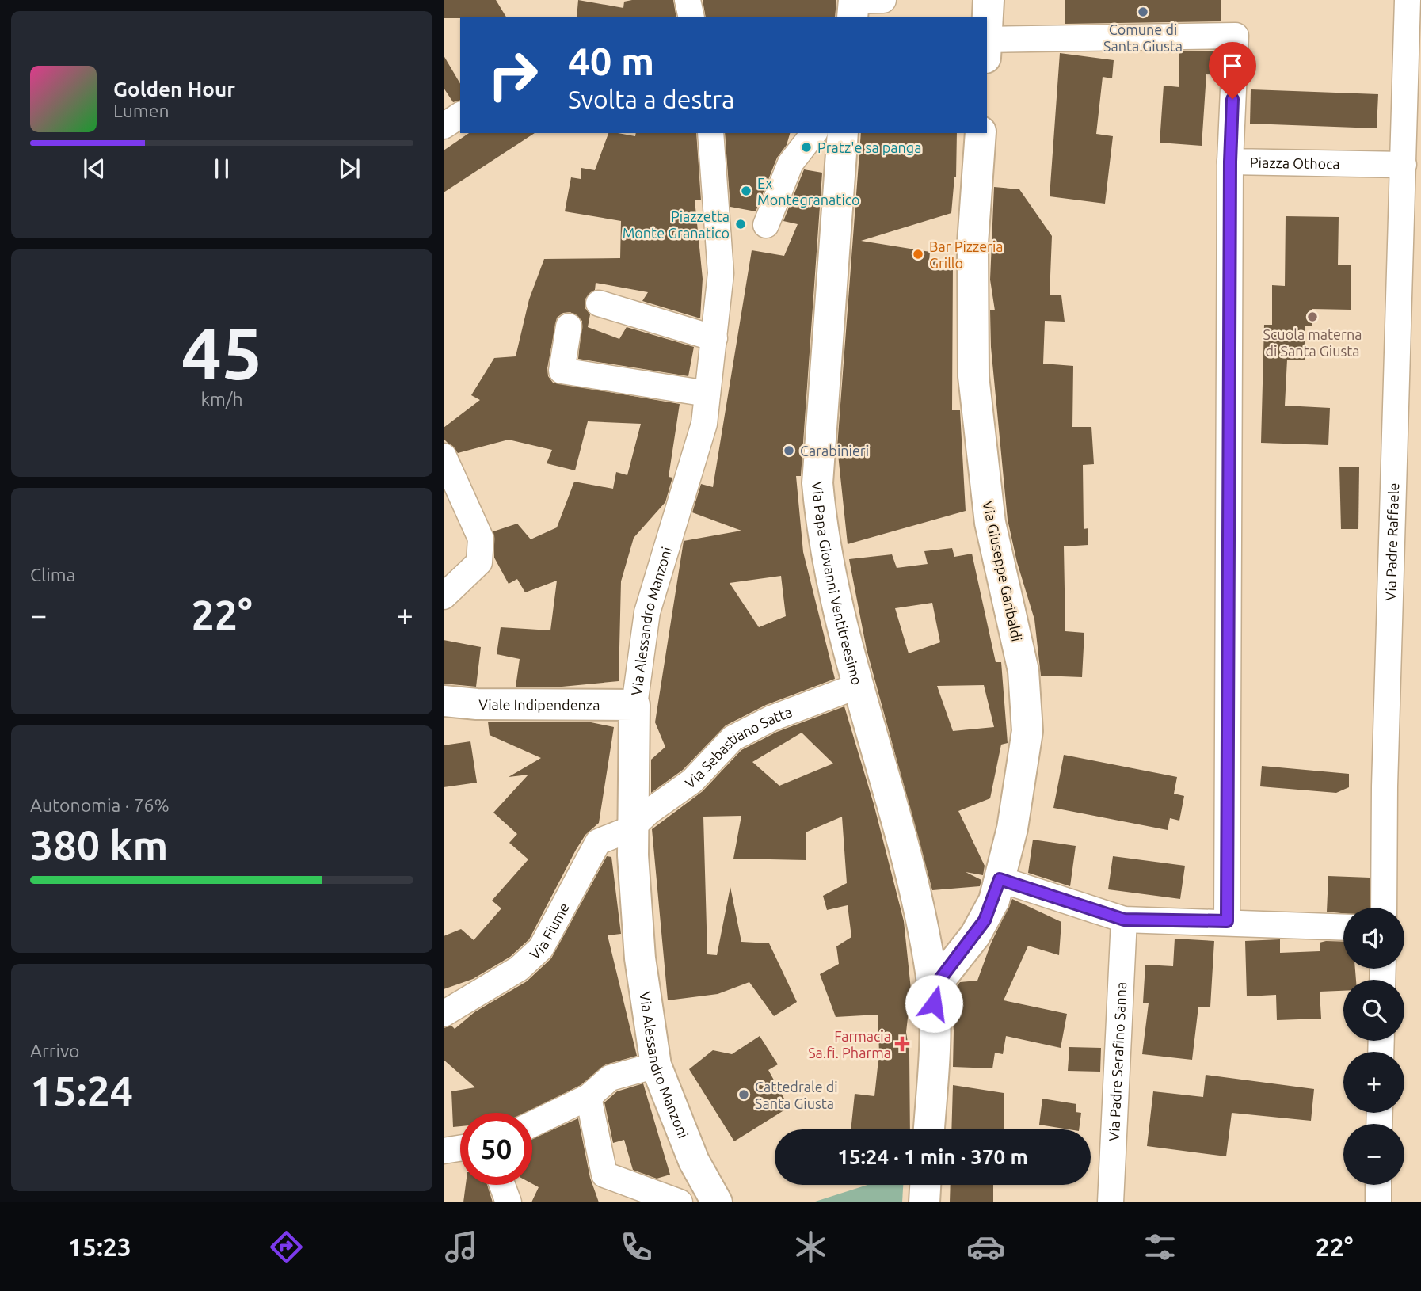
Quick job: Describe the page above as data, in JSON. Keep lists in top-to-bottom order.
{
  "streets": {
    "main road": [
      "Via Giuseppe Garibaldi",
      "Via Papa Giovanni Ventitreesimo",
      "Via Alessandro Manzoni",
      "Viale Indipendenza"
    ],
    "street": [
      "Piazza Othoca",
      "Via Padre Raffaele",
      "Via Sebastiano Satta",
      "Via Fiume",
      "Via Padre Serafino Sanna"
    ]
  },
  "crossings": [
    ["Piazza Othoca", "Via Padre Raffaele"],
    ["Via Giuseppe Garibaldi", "Via Papa Giovanni Ventitreesimo"],
    ["Via Papa Giovanni Ventitreesimo", "Via Sebastiano Satta"],
    ["Via Alessandro Manzoni", "Viale Indipendenza"],
    ["Via Alessandro Manzoni", "Via Sebastiano Satta"],
    ["Via Alessandro Manzoni", "Via Fiume"],
    ["Via Sebastiano Satta", "Via Fiume"]
  ],
  "places": {
    "other": [
      "Comune di Santa Giusta",
      "Pratz'e sa panga",
      "Ex Montegranatico",
      "Piazzetta Monte Granatico",
      "Bar Pizzeria Grillo",
      "Scuola materna di Santa Giusta",
      "Carabinieri",
      "Cattedrale di Santa Giusta"
    ],
    "health": ["Farmacia Sa.fi. Pharma"]
  },
  "page": {
    "turn": ["40 m", "Svolta a destra"],
    "song": ["Golden Hour", "Lumen"],
    "tile": [
      ["45", "km/h"],
      "Clima",
      ["Autonomia · 76%", "380 km"],
      ["Arrivo", "15:24"]
    ],
    "heat": ["−", "22°", "+"],
    "map_buttons": ["+", "−"],
    "limit": "50",
    "trip": "15:24 · 1 min · 370 m",
    "tabs": ["15:23", "22°"]
  }
}
